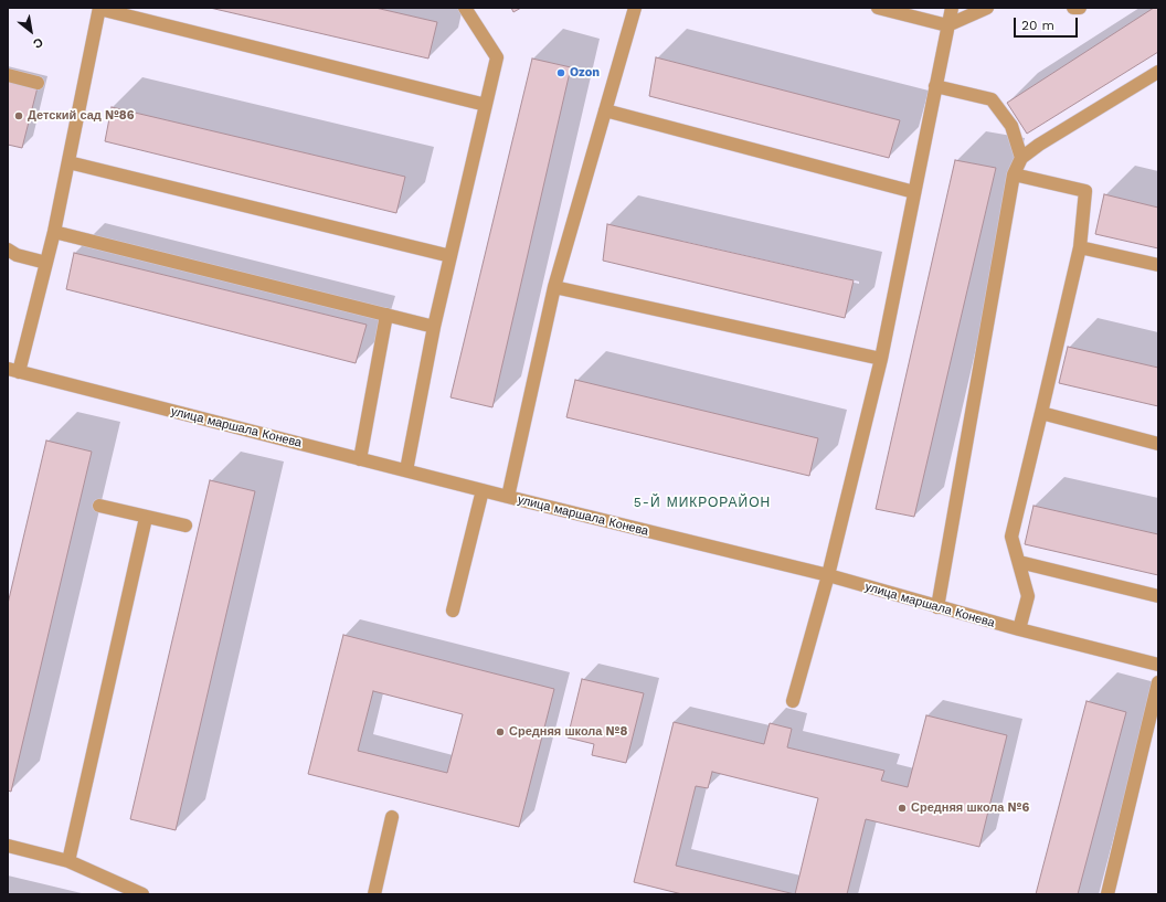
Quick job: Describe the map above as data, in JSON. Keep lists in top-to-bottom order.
{
  "streets": {
    "street": ["улица маршала Конева"]
  },
  "districts": ["5-Й МИКРОРАЙОН"],
  "places": [
    "Ozon",
    "Детский сад №86",
    "Средняя школа №8",
    "Средняя школа №6"
  ],
  "scale_bar": "20 m",
  "north": "bottom right"
}
